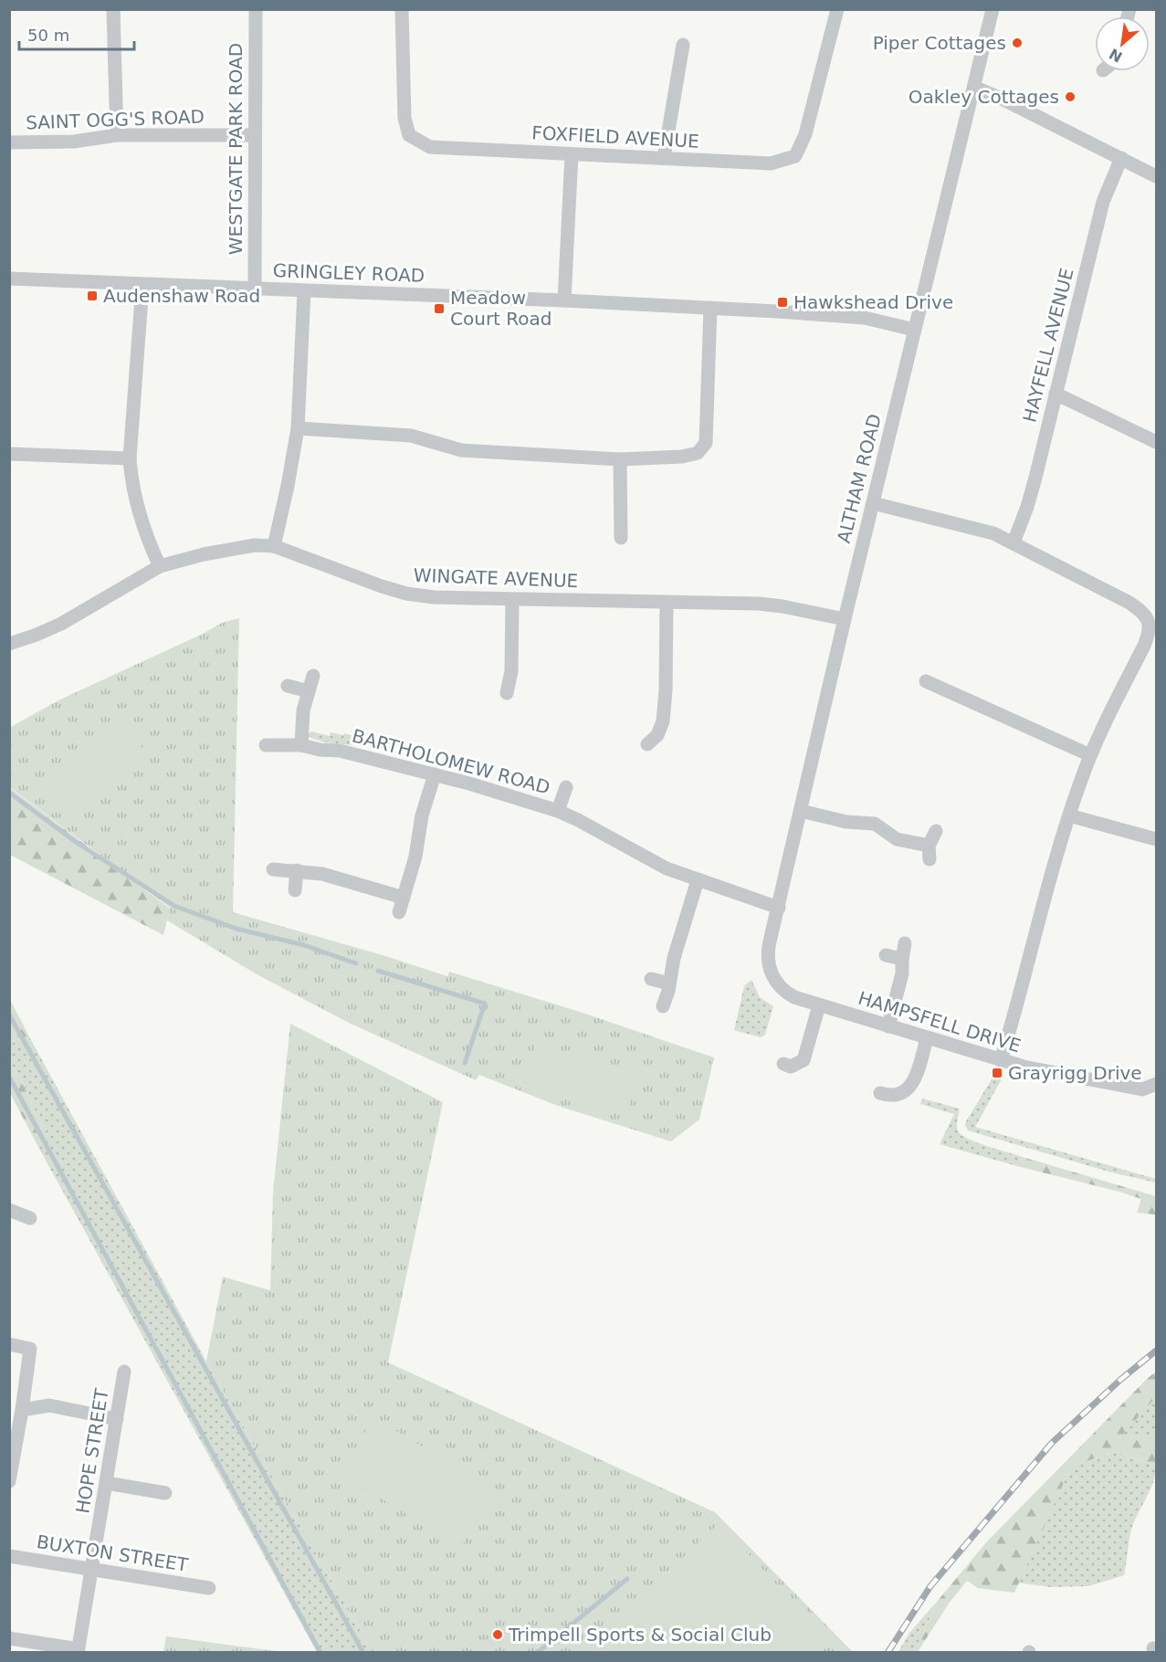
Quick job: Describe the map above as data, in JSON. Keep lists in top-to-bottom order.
{
  "streets": {
    "street": [
      "SAINT OGG'S ROAD",
      "FOXFIELD AVENUE",
      "WESTGATE PARK ROAD",
      "GRINGLEY ROAD",
      "HAYFELL AVENUE",
      "ALTHAM ROAD",
      "WINGATE AVENUE",
      "BARTHOLOMEW ROAD",
      "HAMPSFELL DRIVE",
      "HOPE STREET",
      "BUXTON STREET"
    ]
  },
  "crossings": [
    ["SAINT OGG'S ROAD", "WESTGATE PARK ROAD"],
    ["WESTGATE PARK ROAD", "GRINGLEY ROAD"],
    ["GRINGLEY ROAD", "ALTHAM ROAD"],
    ["ALTHAM ROAD", "WINGATE AVENUE"],
    ["ALTHAM ROAD", "BARTHOLOMEW ROAD"],
    ["ALTHAM ROAD", "HAMPSFELL DRIVE"],
    ["HOPE STREET", "BUXTON STREET"]
  ],
  "places": {
    "other": ["Piper Cottages", "Oakley Cottages", "Trimpell Sports & Social Club"],
    "transit": [
      "Audenshaw Road",
      "Hawkshead Drive",
      "Meadow Court Road",
      "Grayrigg Drive"
    ]
  },
  "scale_bar": "50 m",
  "north": "bottom left"
}
